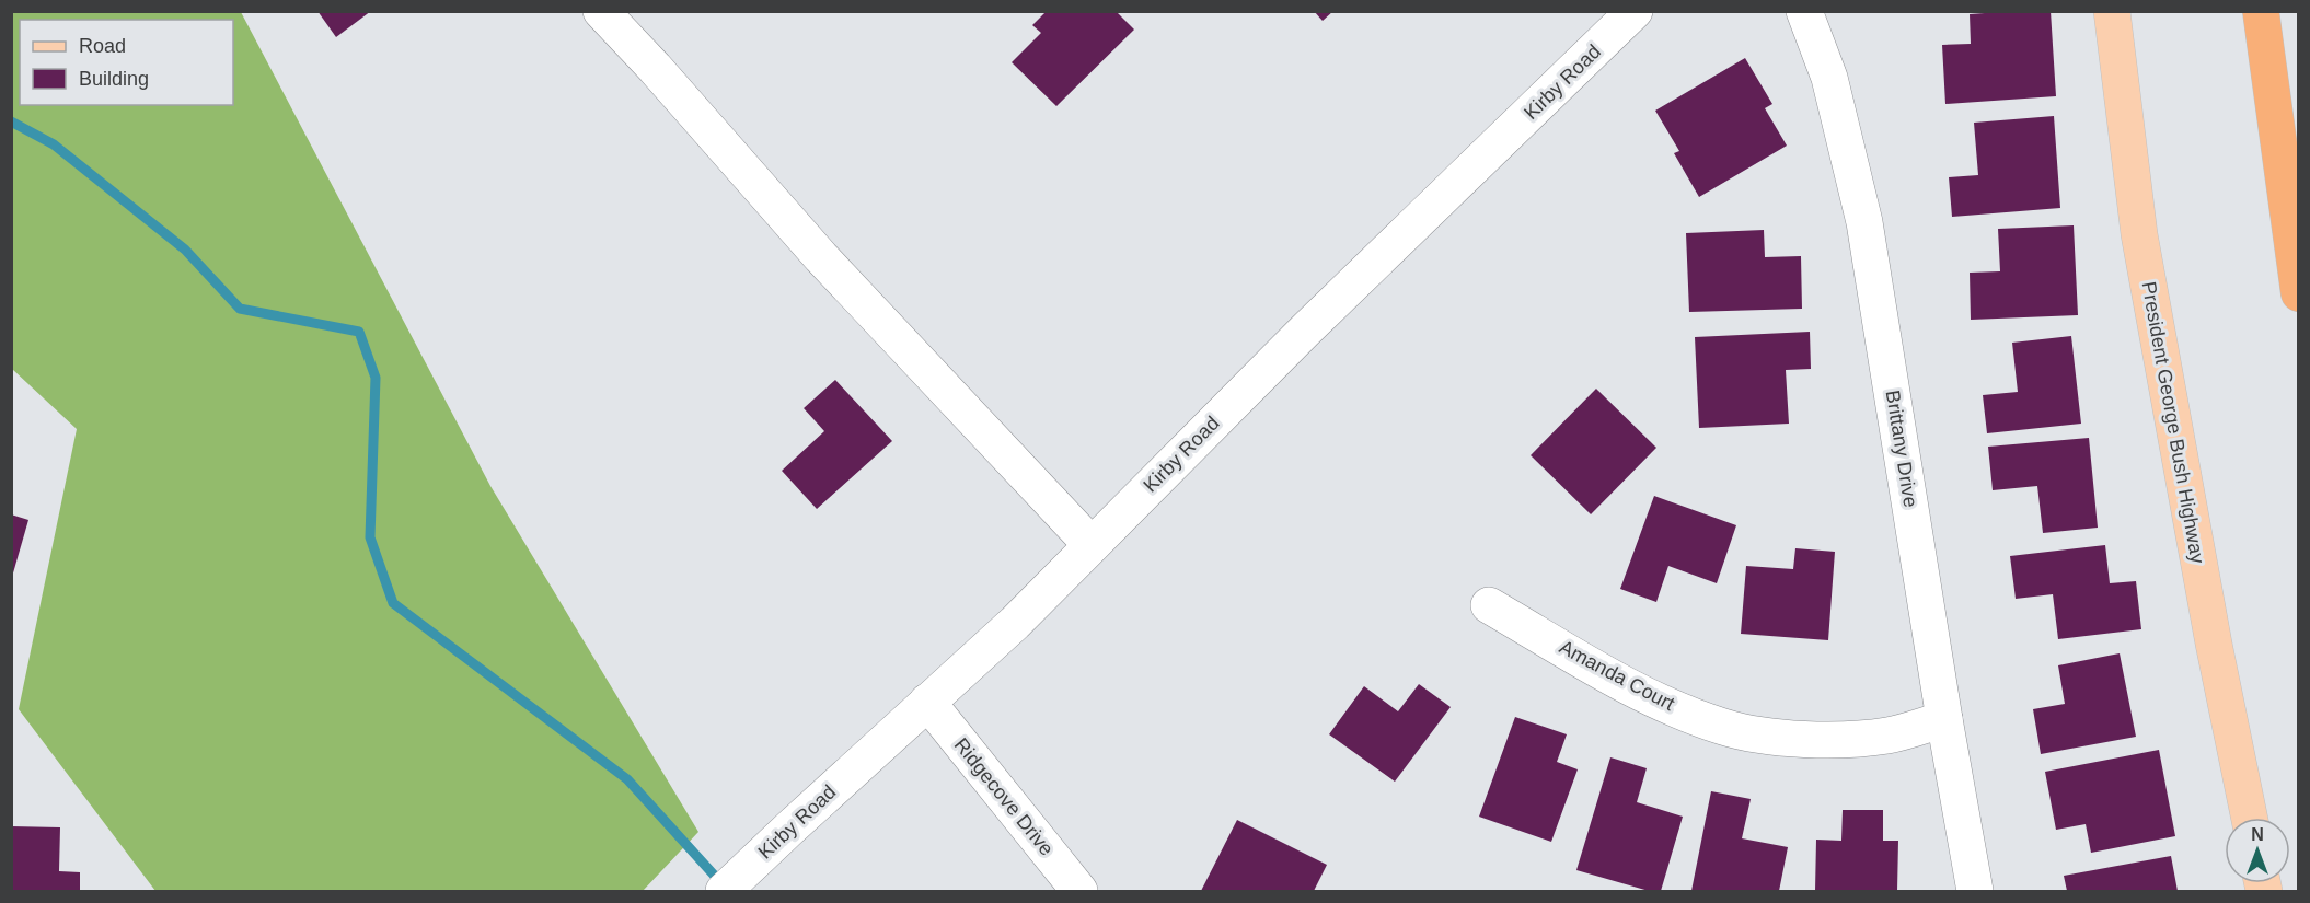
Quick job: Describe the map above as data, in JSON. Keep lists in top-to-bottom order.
{
  "streets": {
    "main road": ["President George Bush Highway"],
    "street": [
      "Kirby Road",
      "Brittany Drive",
      "Amanda Court",
      "Ridgecove Drive"
    ]
  },
  "crossings": [
    ["Kirby Road", "Ridgecove Drive"],
    ["Brittany Drive", "Amanda Court"]
  ],
  "legend": ["Road", "Building"],
  "north": "top"
}
